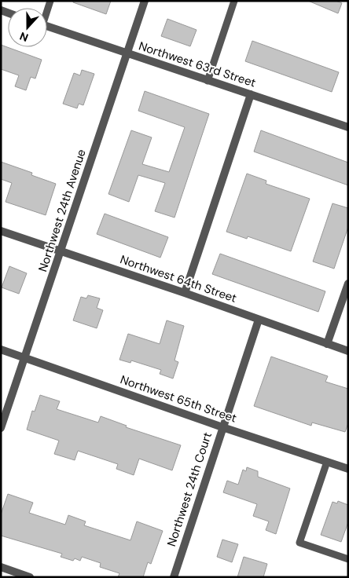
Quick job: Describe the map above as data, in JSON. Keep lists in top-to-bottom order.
{
  "streets": {
    "street": [
      "Northwest 63rd Street",
      "Northwest 24th Avenue",
      "Northwest 64th Street",
      "Northwest 65th Street",
      "Northwest 24th Court"
    ]
  },
  "crossings": [
    ["Northwest 63rd Street", "Northwest 24th Avenue"],
    ["Northwest 24th Avenue", "Northwest 64th Street"],
    ["Northwest 24th Avenue", "Northwest 65th Street"],
    ["Northwest 64th Street", "Northwest 24th Court"],
    ["Northwest 65th Street", "Northwest 24th Court"]
  ],
  "north": "bottom"
}
